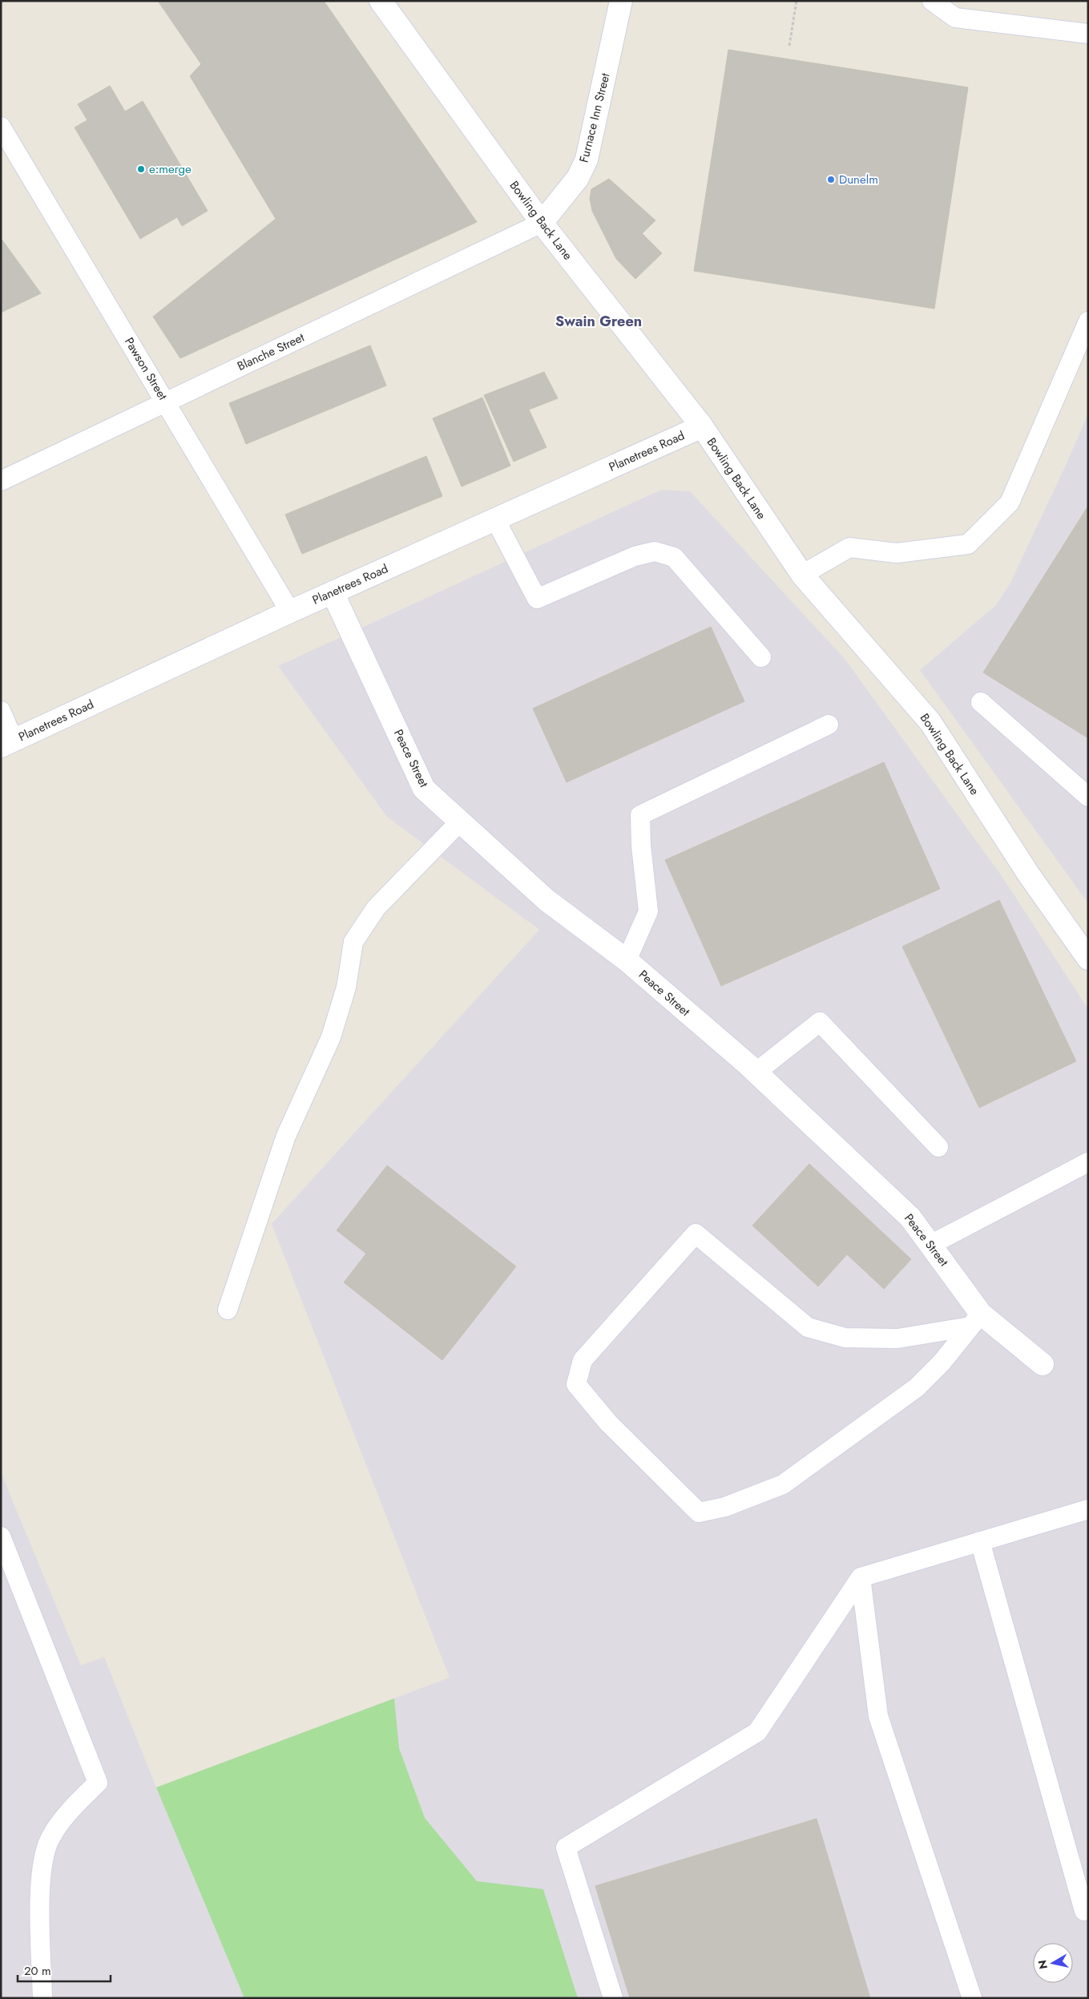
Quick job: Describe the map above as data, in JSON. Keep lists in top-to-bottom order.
{
  "streets": {
    "street": [
      "Furnace Inn Street",
      "Bowling Back Lane",
      "Planetrees Road",
      "Peace Street"
    ],
    "lane": ["Blanche Street", "Pawson Street"]
  },
  "crossings": [
    ["Furnace Inn Street", "Bowling Back Lane"],
    ["Furnace Inn Street", "Blanche Street"],
    ["Bowling Back Lane", "Blanche Street"],
    ["Bowling Back Lane", "Planetrees Road"],
    ["Blanche Street", "Pawson Street"],
    ["Pawson Street", "Planetrees Road"],
    ["Planetrees Road", "Peace Street"]
  ],
  "districts": ["Swain Green"],
  "places": ["e:merge", "Dunelm"],
  "scale_bar": "20 m",
  "north": "left"
}
